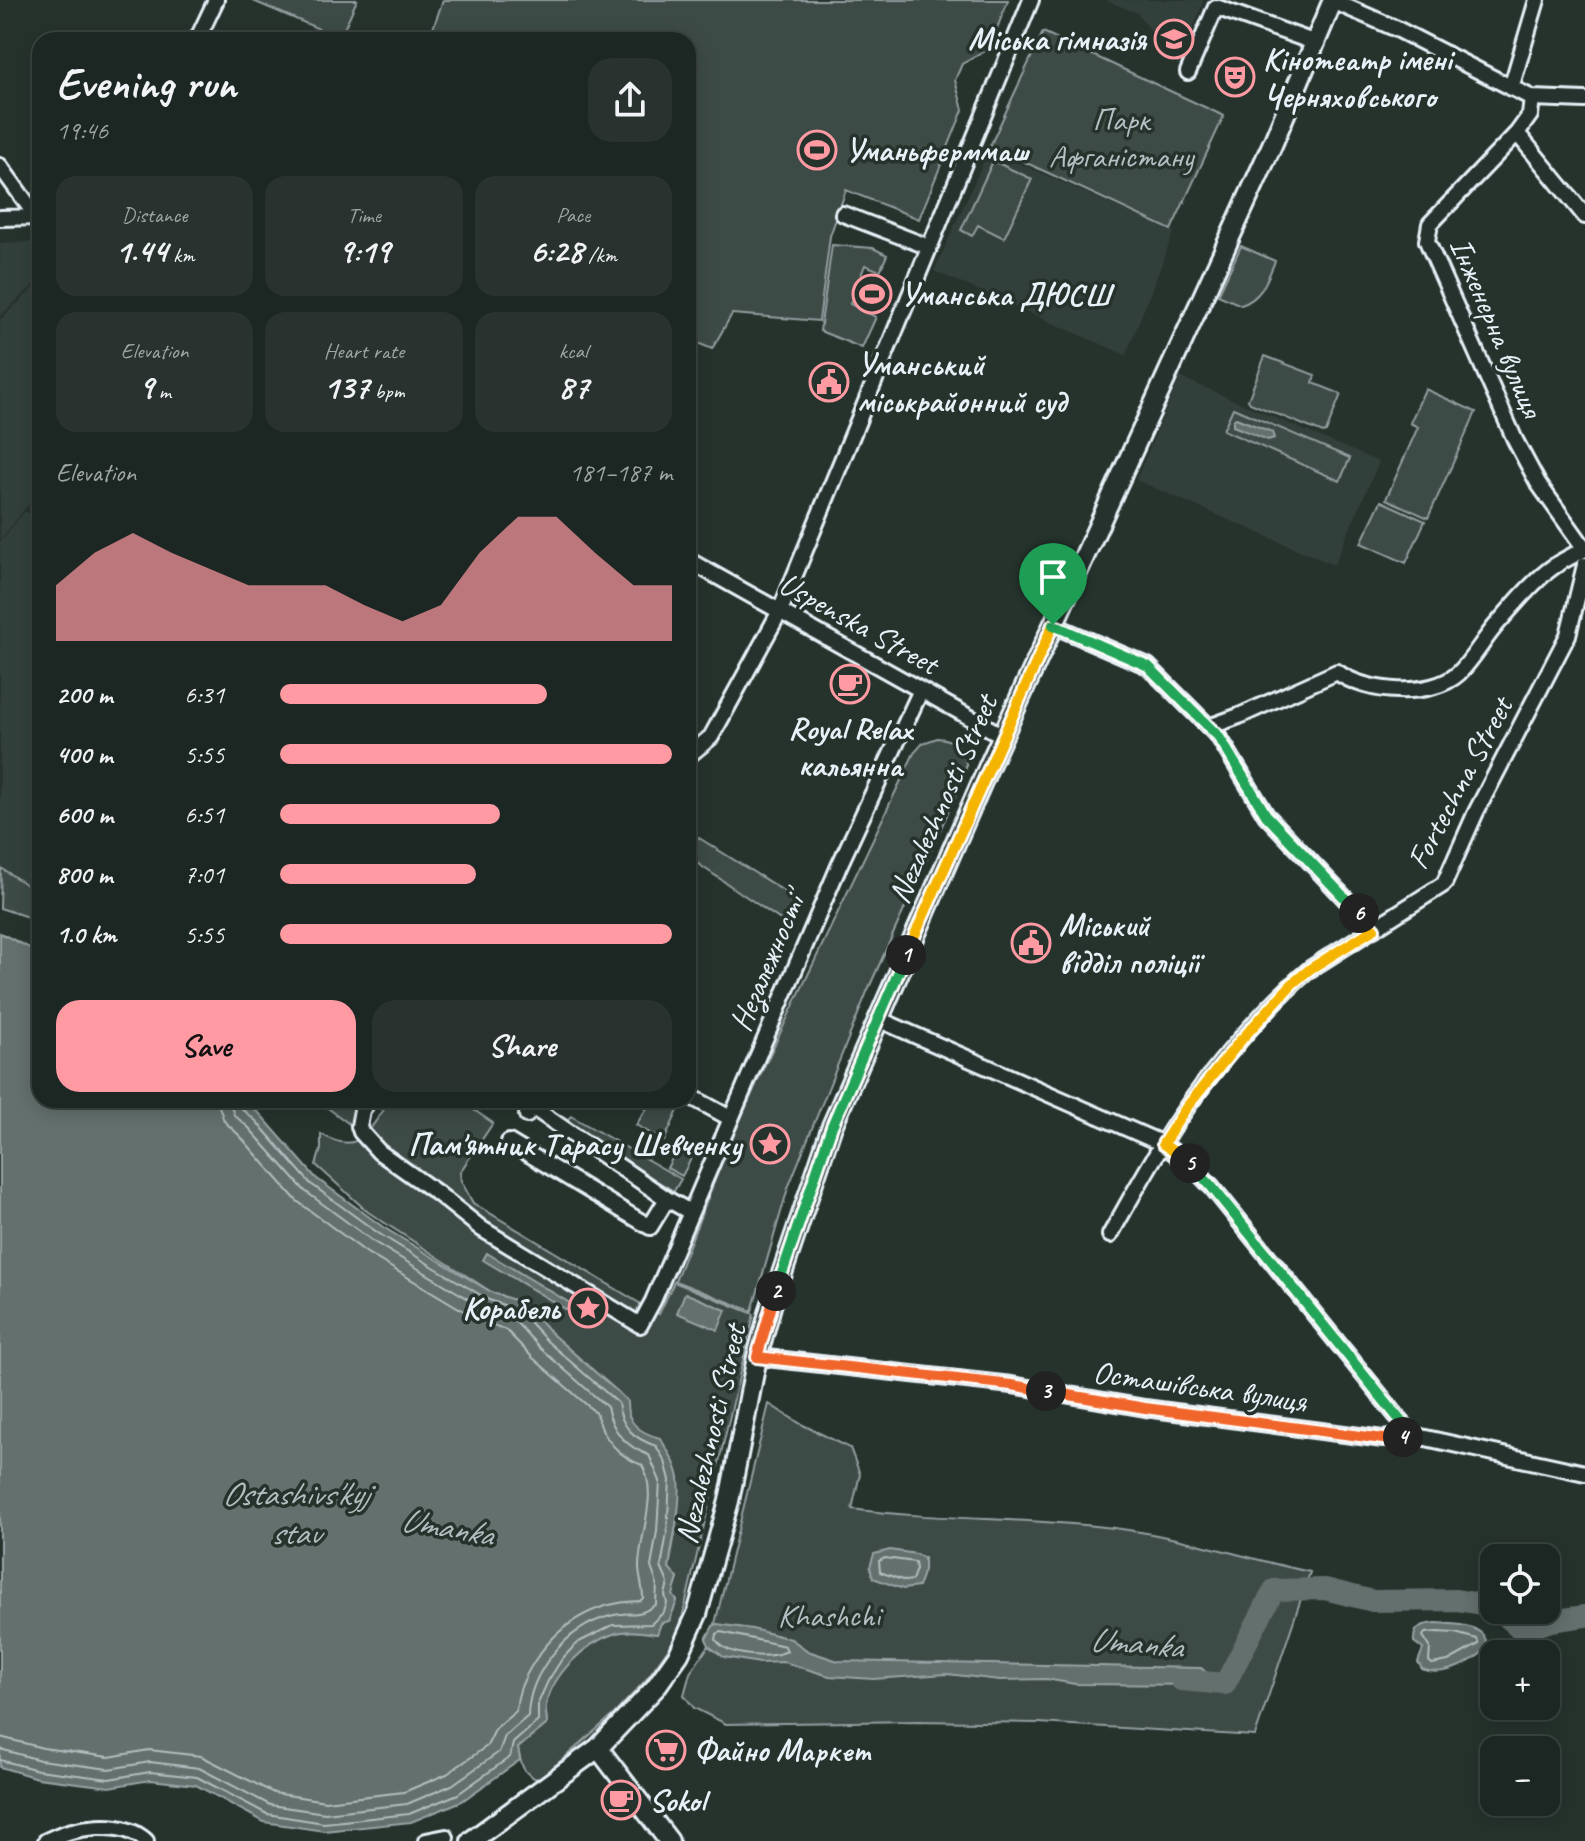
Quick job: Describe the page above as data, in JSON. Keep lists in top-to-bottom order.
{
  "streets": {
    "main road": ["Nezalezhnosti Street"],
    "street": [
      "Інженерна вулиця",
      "Uspenska Street",
      "Fortechna Street",
      "Незалежності'",
      "Осташівська вулиця"
    ]
  },
  "crossings": [
    ["Uspenska Street", "Nezalezhnosti Street"],
    ["Uspenska Street", "Незалежності'"],
    ["Nezalezhnosti Street", "Осташівська вулиця"]
  ],
  "water": ["Ostashivs'kyj stav", "Umanka"],
  "parks": ["Парк Афганістану", "Khashchi"],
  "places": {
    "school or university": ["Міська гімназія"],
    "theatre": ["Кінотеатр імені Черняховського"],
    "sports": ["Уманьферммаш", "Уманська ДЮСШ"],
    "public building": ["Уманський міськрайонний суд", "Міський відділ поліції"],
    "cafe": ["Royal Relax кальянна", "Sokol"],
    "place": ["Пам'ятник Тарасу Шевченку", "Корабель"],
    "supermarket": ["Файно Маркет"]
  },
  "page": {
    "heading": ["Evening run", "19:46"],
    "stats": [
      ["Distance", "1.44 km"],
      ["Time", "9:19"],
      ["Pace", "6:28 /km"],
      ["Elevation", "9 m"],
      ["Heart rate", "137 bpm"],
      ["kcal", "87"]
    ],
    "chart": ["Elevation", "181–187 m"],
    "list": [
      {
        "name": "200 m",
        "note": "6:31"
      },
      {
        "name": "400 m",
        "note": "5:55"
      },
      {
        "name": "600 m",
        "note": "6:51"
      },
      {
        "name": "800 m",
        "note": "7:01"
      },
      {
        "name": "1.0 km",
        "note": "5:55"
      }
    ],
    "pins": [
      "6",
      "1",
      "5",
      "2",
      "3",
      "4"
    ],
    "buttons": ["Save", "Share"],
    "map_buttons": ["+", "−"]
  }
}
